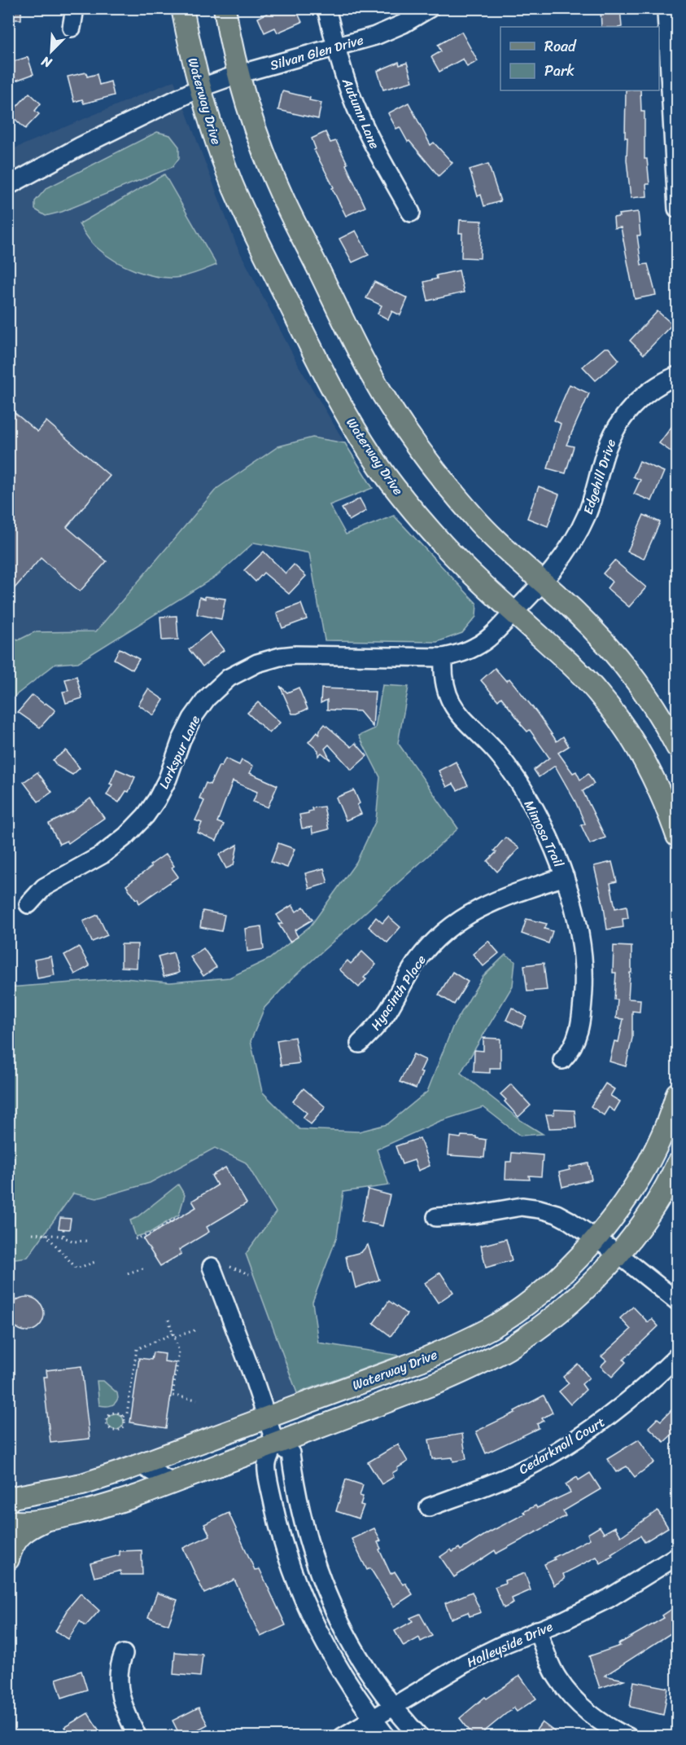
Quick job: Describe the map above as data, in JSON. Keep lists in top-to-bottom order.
{
  "streets": {
    "main road": ["Waterway Drive"],
    "street": [
      "Silvan Glen Drive",
      "Autumn Lane",
      "Edgehill Drive",
      "Larkspur Lane",
      "Mimosa Trail",
      "Hyacinth Place",
      "Cedarknoll Court",
      "Holleyside Drive"
    ]
  },
  "crossings": [
    ["Silvan Glen Drive", "Waterway Drive"],
    ["Silvan Glen Drive", "Autumn Lane"],
    ["Waterway Drive", "Edgehill Drive"],
    ["Waterway Drive", "Larkspur Lane"],
    ["Edgehill Drive", "Larkspur Lane"],
    ["Larkspur Lane", "Mimosa Trail"],
    ["Mimosa Trail", "Hyacinth Place"]
  ],
  "legend": ["Road", "Park"],
  "north": "bottom left"
}
